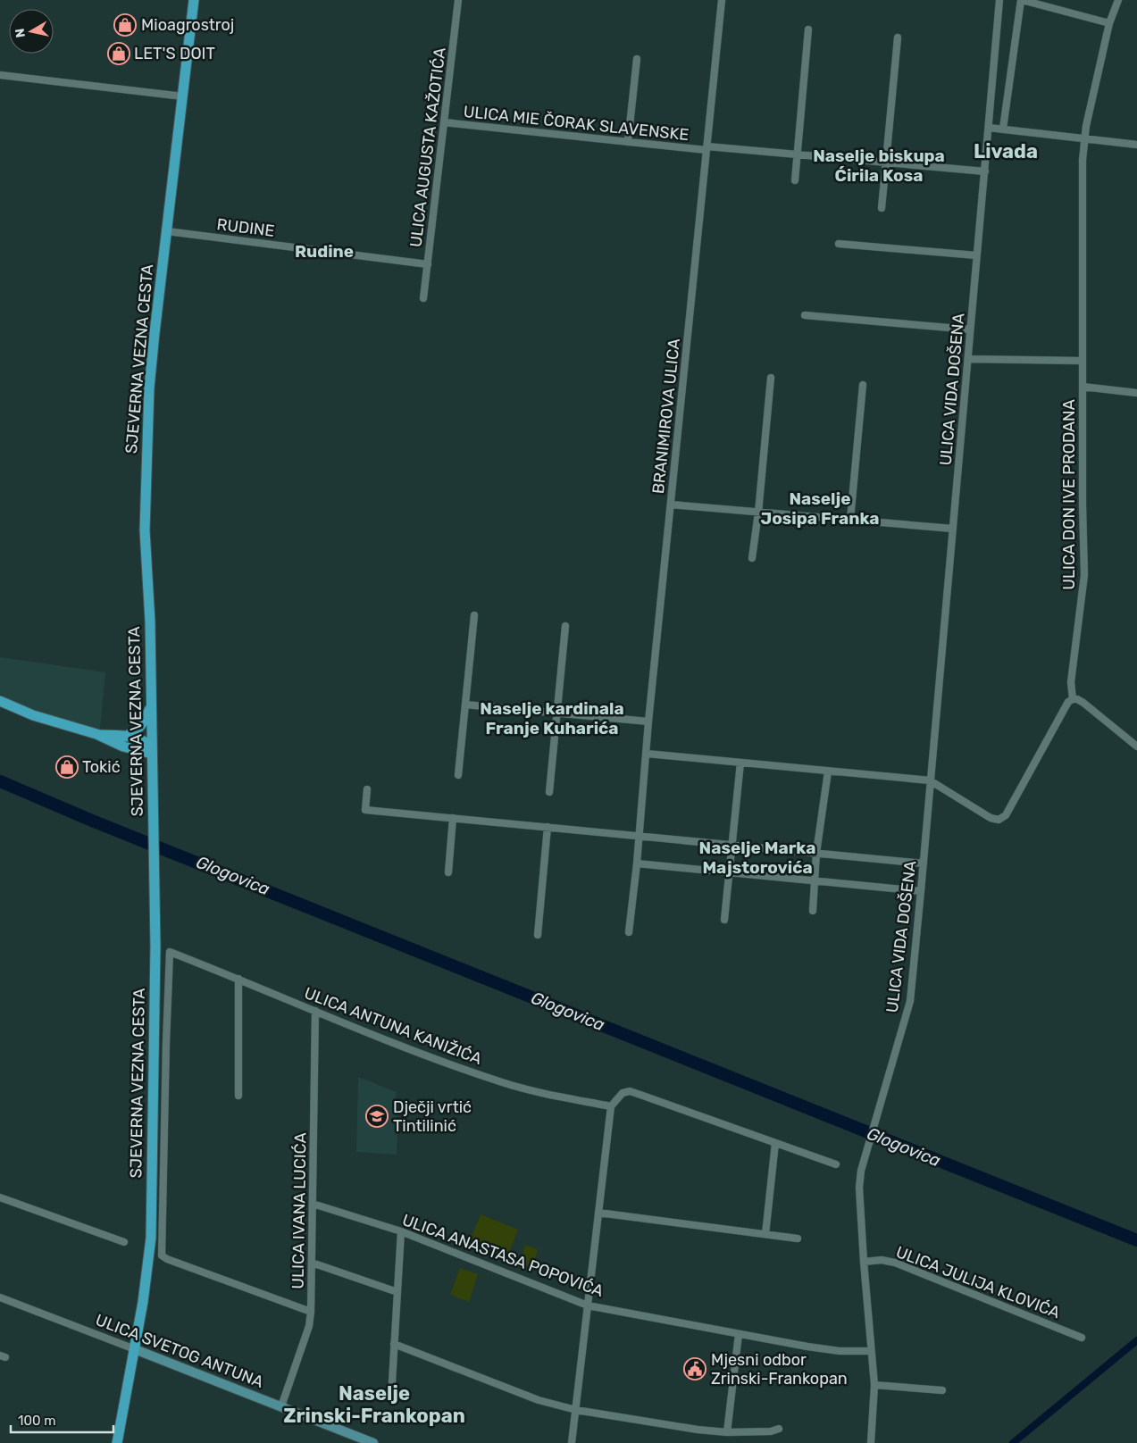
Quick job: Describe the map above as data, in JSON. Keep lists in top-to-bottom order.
{
  "streets": {
    "main road": ["SJEVERNA VEZNA CESTA", "ULICA SVETOG ANTUNA"],
    "street": [
      "ULICA MIE ČORAK SLAVENSKE",
      "ULICA AUGUSTA KAŽOTIĆA",
      "RUDINE",
      "ULICA VIDA DOŠENA",
      "BRANIMIROVA ULICA",
      "ULICA DON IVE PRODANA",
      "ULICA ANTUNA KANIŽIĆA",
      "ULICA IVANA LUCIĆA",
      "ULICA ANASTASA POPOVIĆA",
      "ULICA JULIJA KLOVIĆA"
    ]
  },
  "crossings": [
    ["ULICA MIE ČORAK SLAVENSKE", "ULICA AUGUSTA KAŽOTIĆA"],
    ["ULICA MIE ČORAK SLAVENSKE", "BRANIMIROVA ULICA"],
    ["ULICA AUGUSTA KAŽOTIĆA", "RUDINE"],
    ["RUDINE", "SJEVERNA VEZNA CESTA"],
    ["SJEVERNA VEZNA CESTA", "ULICA SVETOG ANTUNA"],
    ["ULICA VIDA DOŠENA", "ULICA ANASTASA POPOVIĆA"],
    ["ULICA VIDA DOŠENA", "ULICA JULIJA KLOVIĆA"],
    ["ULICA ANTUNA KANIŽIĆA", "ULICA IVANA LUCIĆA"],
    ["ULICA IVANA LUCIĆA", "ULICA ANASTASA POPOVIĆA"],
    ["ULICA IVANA LUCIĆA", "ULICA SVETOG ANTUNA"]
  ],
  "districts": [
    "Livada",
    "Naselje biskupa Ćirila Kosa",
    "Rudine",
    "Naselje Josipa Franka",
    "Naselje kardinala Franje Kuharića",
    "Naselje Marka Majstorovića",
    "Naselje Zrinski-Frankopan"
  ],
  "water": ["Glogovica"],
  "places": {
    "shop": ["Mioagrostroj", "LET'S DOIT", "Tokić"],
    "school or university": ["Dječji vrtić Tintilinić"],
    "public building": ["Mjesni odbor Zrinski-Frankopan"]
  },
  "scale_bar": "100 m",
  "north": "left"
}
